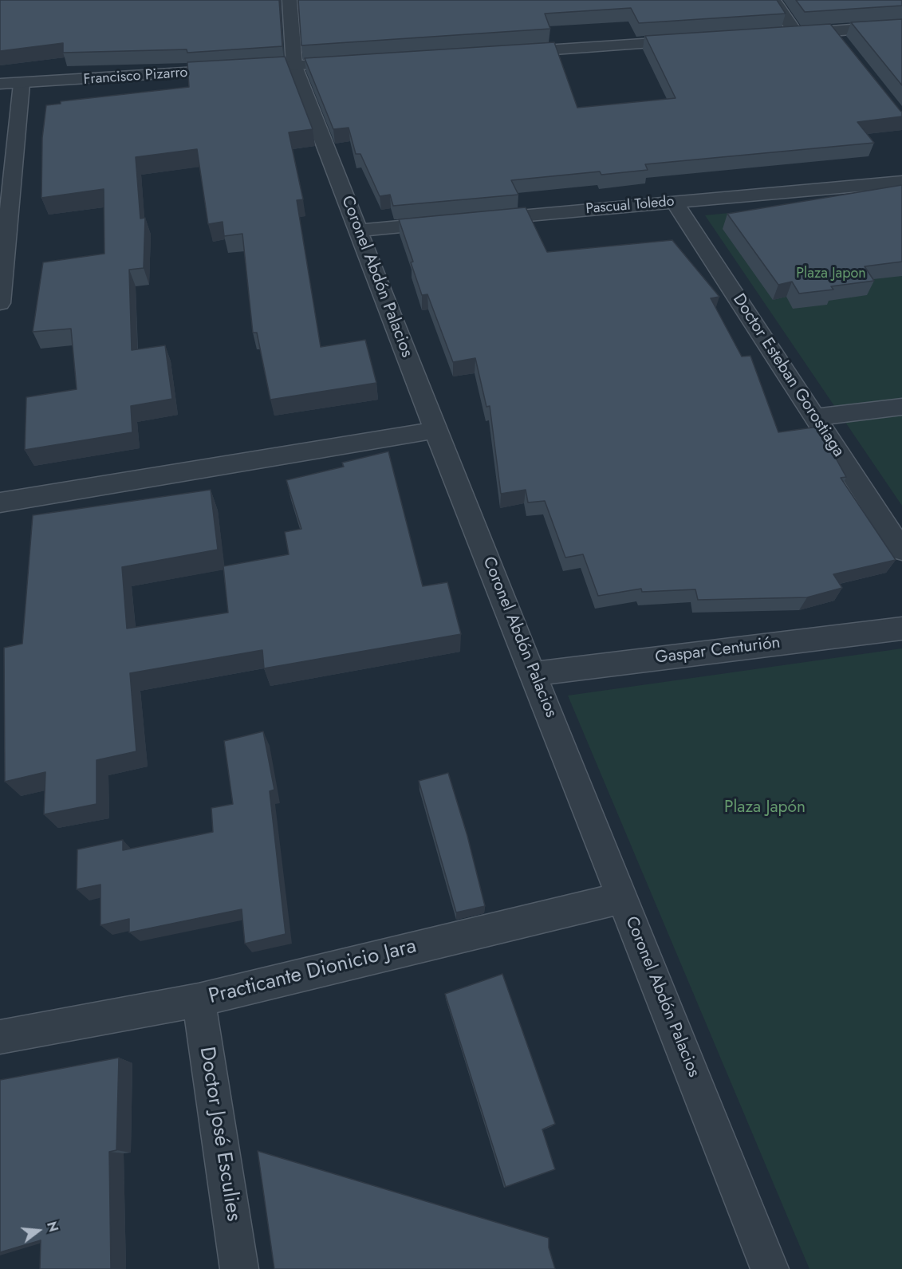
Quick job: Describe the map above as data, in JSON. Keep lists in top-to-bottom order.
{
  "streets": {
    "street": [
      "Francisco Pizarro",
      "Pascual Toledo",
      "Coronel Abdón Palacios",
      "Doctor Esteban Gorostiaga",
      "Gaspar Centurión",
      "Practicante Dionicio Jara",
      "Doctor José Esculies"
    ]
  },
  "crossings": [
    ["Francisco Pizarro", "Coronel Abdón Palacios"],
    ["Pascual Toledo", "Doctor Esteban Gorostiaga"],
    ["Coronel Abdón Palacios", "Gaspar Centurión"],
    ["Coronel Abdón Palacios", "Practicante Dionicio Jara"],
    ["Practicante Dionicio Jara", "Doctor José Esculies"]
  ],
  "parks": ["Plaza Japon", "Plaza Japón"],
  "north": "right"
}
